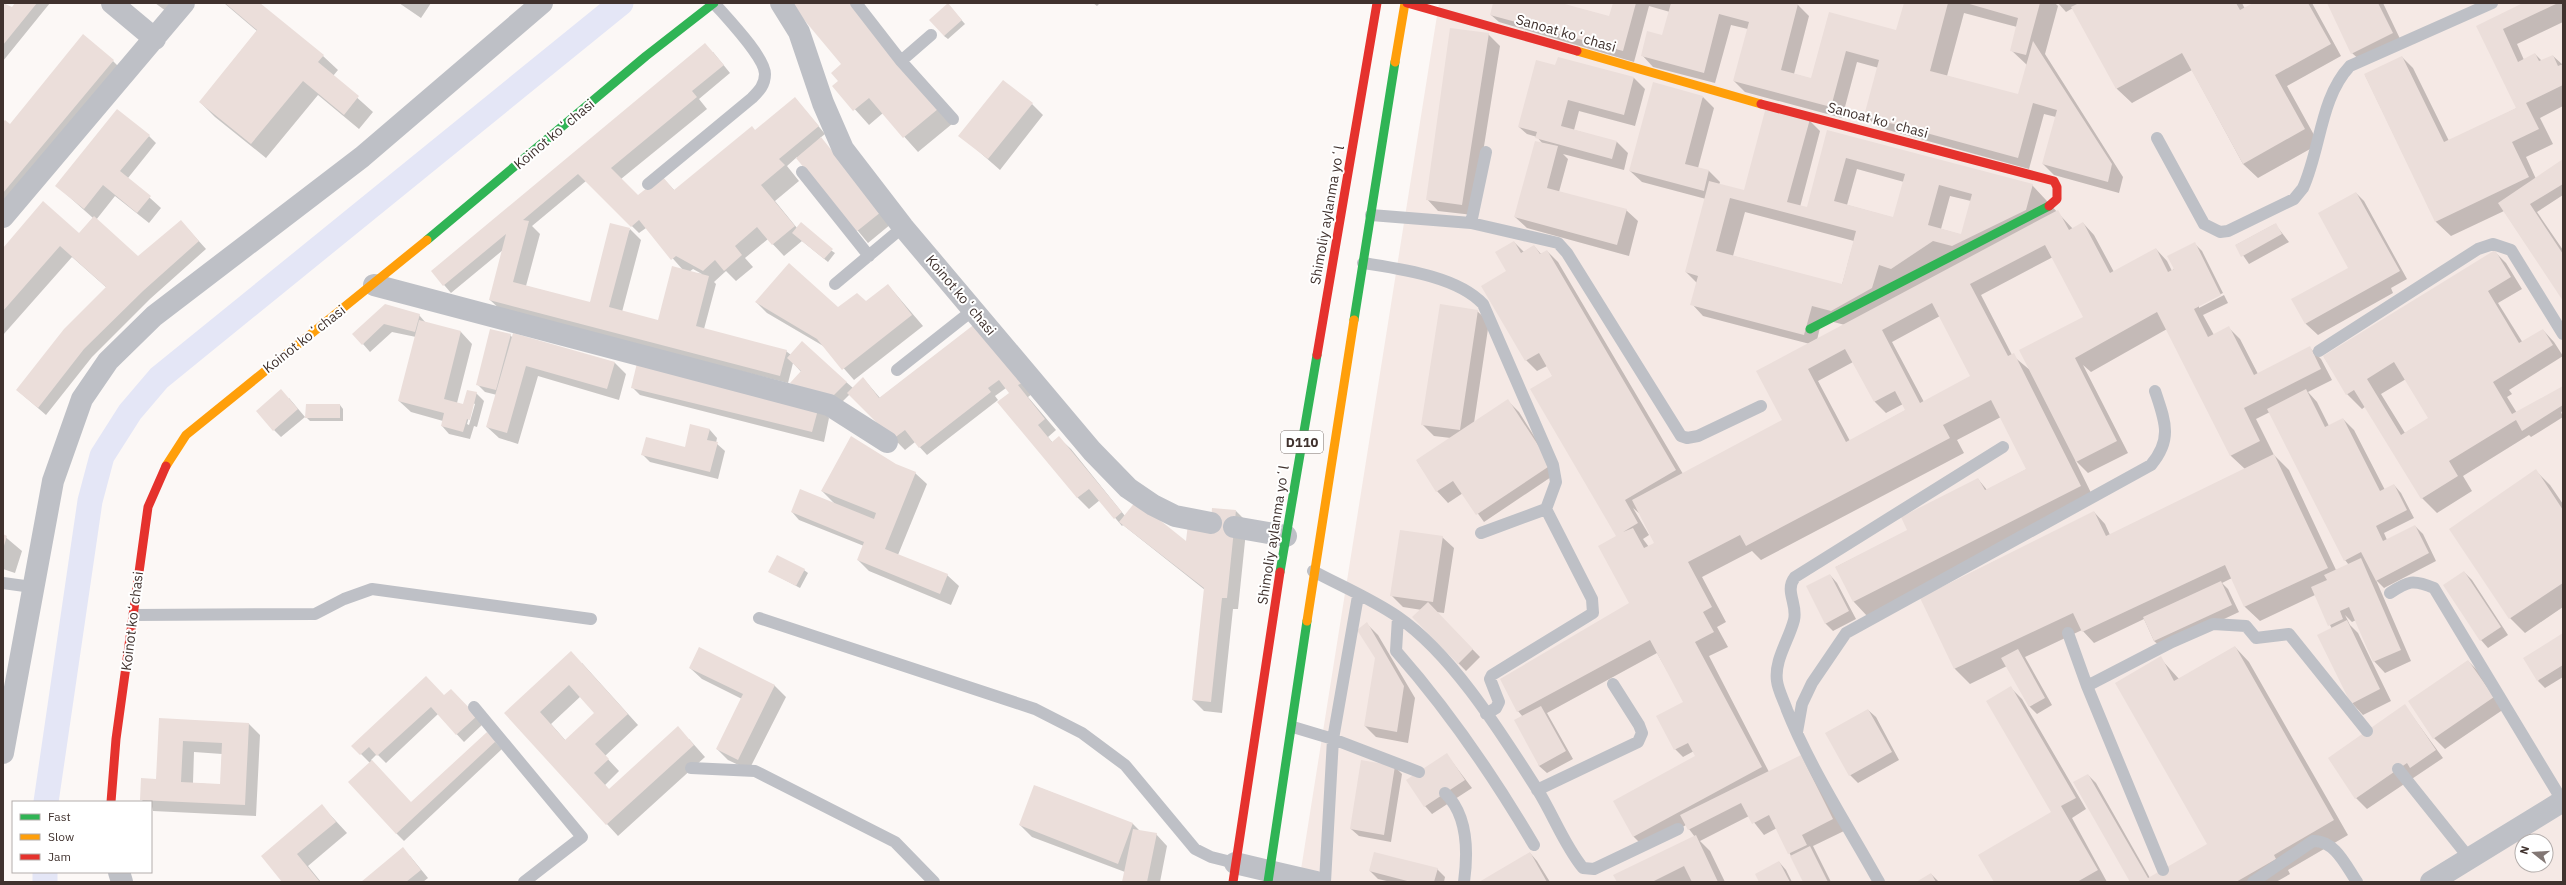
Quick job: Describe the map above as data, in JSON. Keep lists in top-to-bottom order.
{
  "streets": {
    "street": [
      "Sanoat koʻchasi",
      "Koinot koʻchasi",
      "Shimoliy aylanma yoʻl",
      "D110"
    ]
  },
  "crossings": [
    ["Sanoat koʻchasi", "D110"]
  ],
  "legend": ["Fast", "Slow", "Jam"],
  "north": "left"
}
